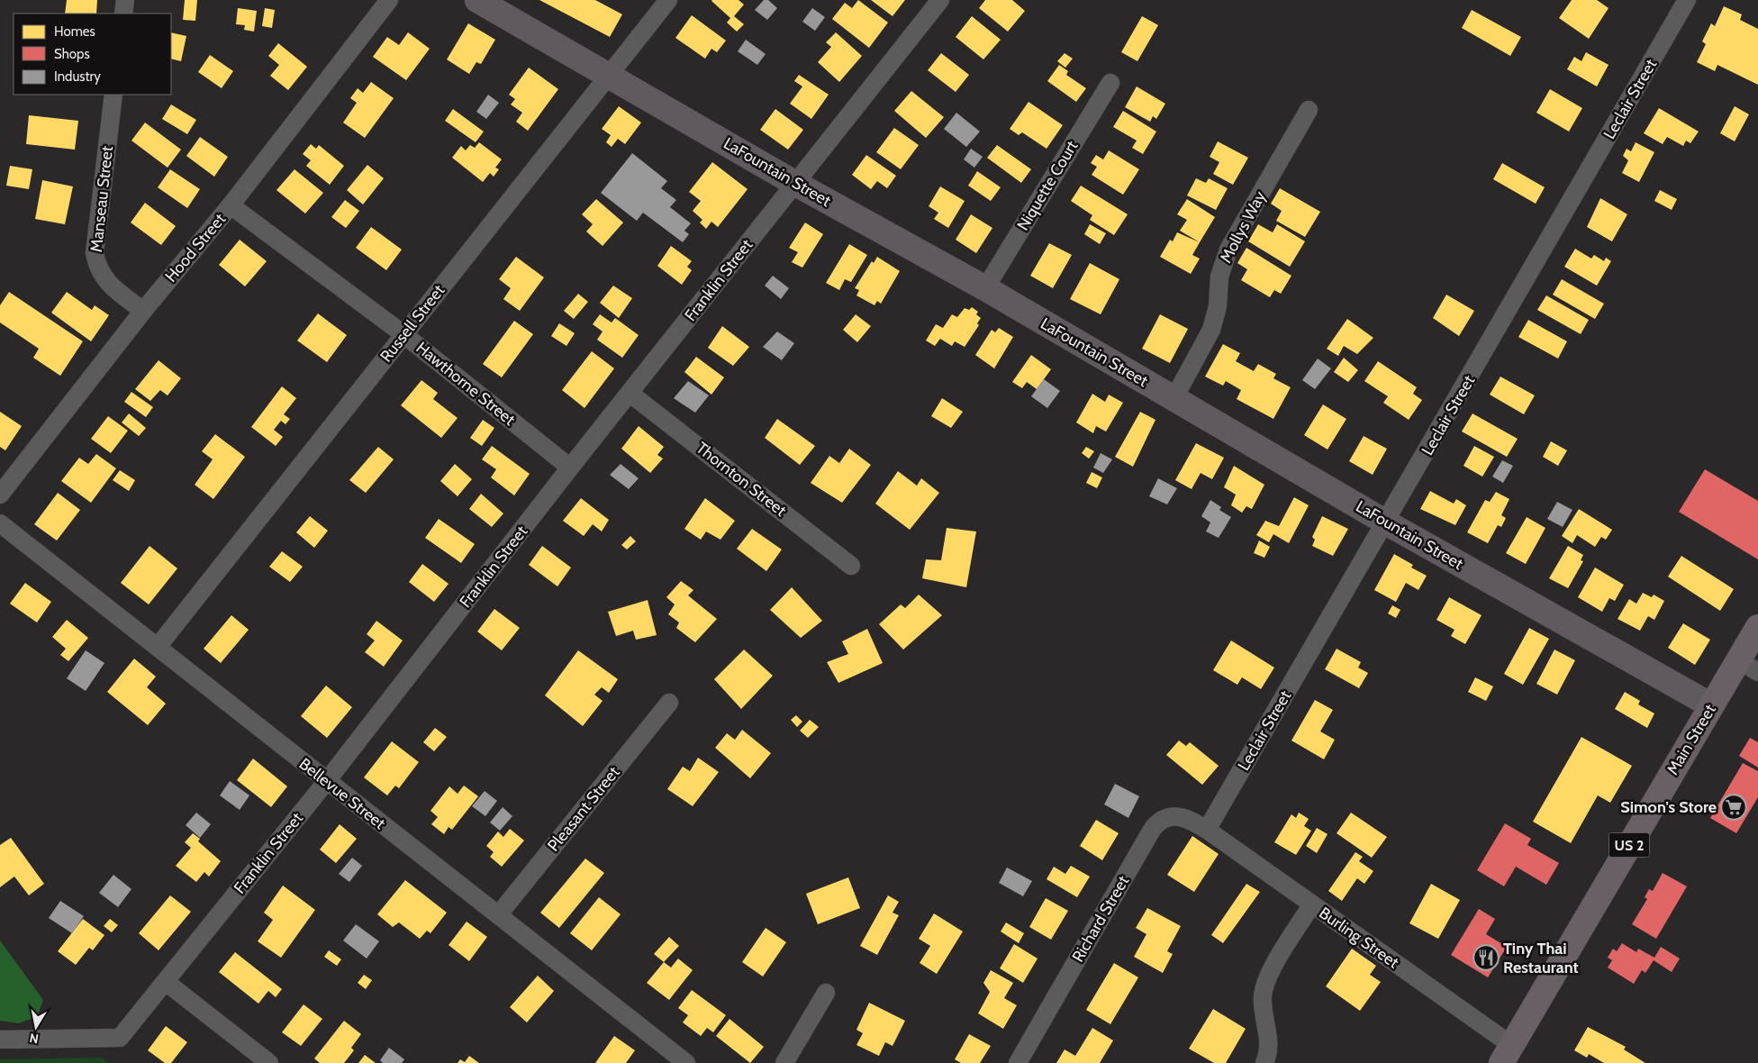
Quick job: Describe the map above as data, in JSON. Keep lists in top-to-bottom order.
{
  "streets": {
    "main road": ["Main Street", "US 2"],
    "street": [
      "Leclair Street",
      "LaFountain Street",
      "Niquette Court",
      "Manseau Street",
      "Mollys Way",
      "Hood Street",
      "Franklin Street",
      "Russell Street",
      "Hawthorne Street",
      "Thornton Street",
      "Bellevue Street",
      "Pleasant Street",
      "Richard Street",
      "Burling Street"
    ]
  },
  "crossings": [
    ["Leclair Street", "LaFountain Street"],
    ["Leclair Street", "Richard Street"],
    ["Leclair Street", "Burling Street"],
    ["LaFountain Street", "Niquette Court"],
    ["LaFountain Street", "Mollys Way"],
    ["LaFountain Street", "Franklin Street"],
    ["LaFountain Street", "Russell Street"],
    ["LaFountain Street", "Main Street"],
    ["Manseau Street", "Hood Street"],
    ["Hood Street", "Hawthorne Street"],
    ["Franklin Street", "Hawthorne Street"],
    ["Franklin Street", "Thornton Street"],
    ["Franklin Street", "Bellevue Street"],
    ["Russell Street", "Hawthorne Street"],
    ["Russell Street", "Bellevue Street"],
    ["Main Street", "Burling Street"],
    ["Bellevue Street", "Pleasant Street"],
    ["Richard Street", "Burling Street"]
  ],
  "places": {
    "supermarket": ["Simon's Store"],
    "restaurant": ["Tiny Thai Restaurant"]
  },
  "legend": ["Homes", "Shops", "Industry"],
  "north": "bottom"
}
